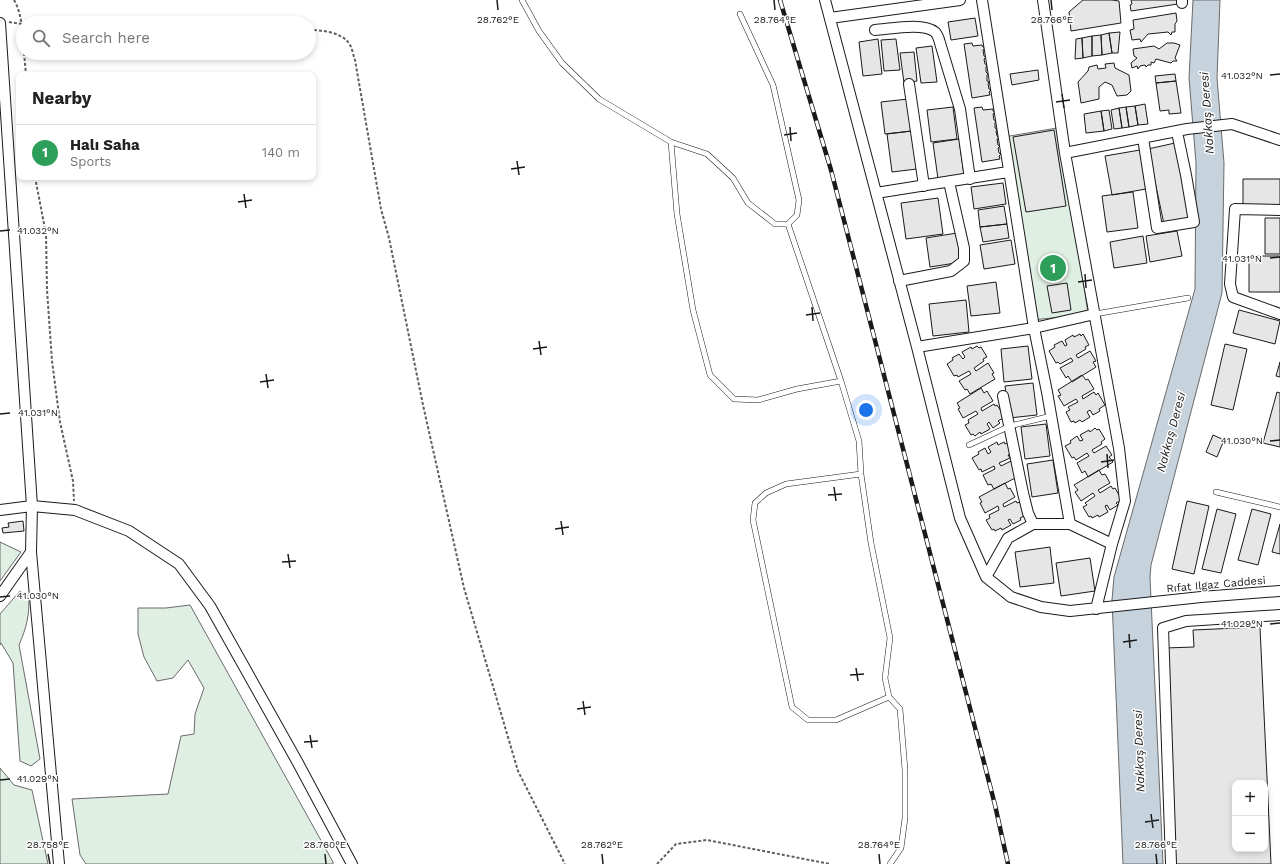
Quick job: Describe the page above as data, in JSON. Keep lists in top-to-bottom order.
{
  "streets": {
    "street": ["Rıfat Ilgaz Caddesi"]
  },
  "water": ["Nakkaş Deresi"],
  "page": {
    "search": "Search here",
    "heading": "Nearby",
    "list": [
      {
        "mark": "1",
        "name": "Halı Saha",
        "note": "Sports",
        "value": "140 m"
      }
    ],
    "pins": "1",
    "map_buttons": ["+", "−"]
  },
  "coordinates": [
    "28.762°E",
    "28.764°E",
    "28.766°E",
    "41.032°N",
    "41.031°N",
    "41.030°N",
    "41.029°N",
    "28.758°E",
    "28.760°E"
  ]
}
